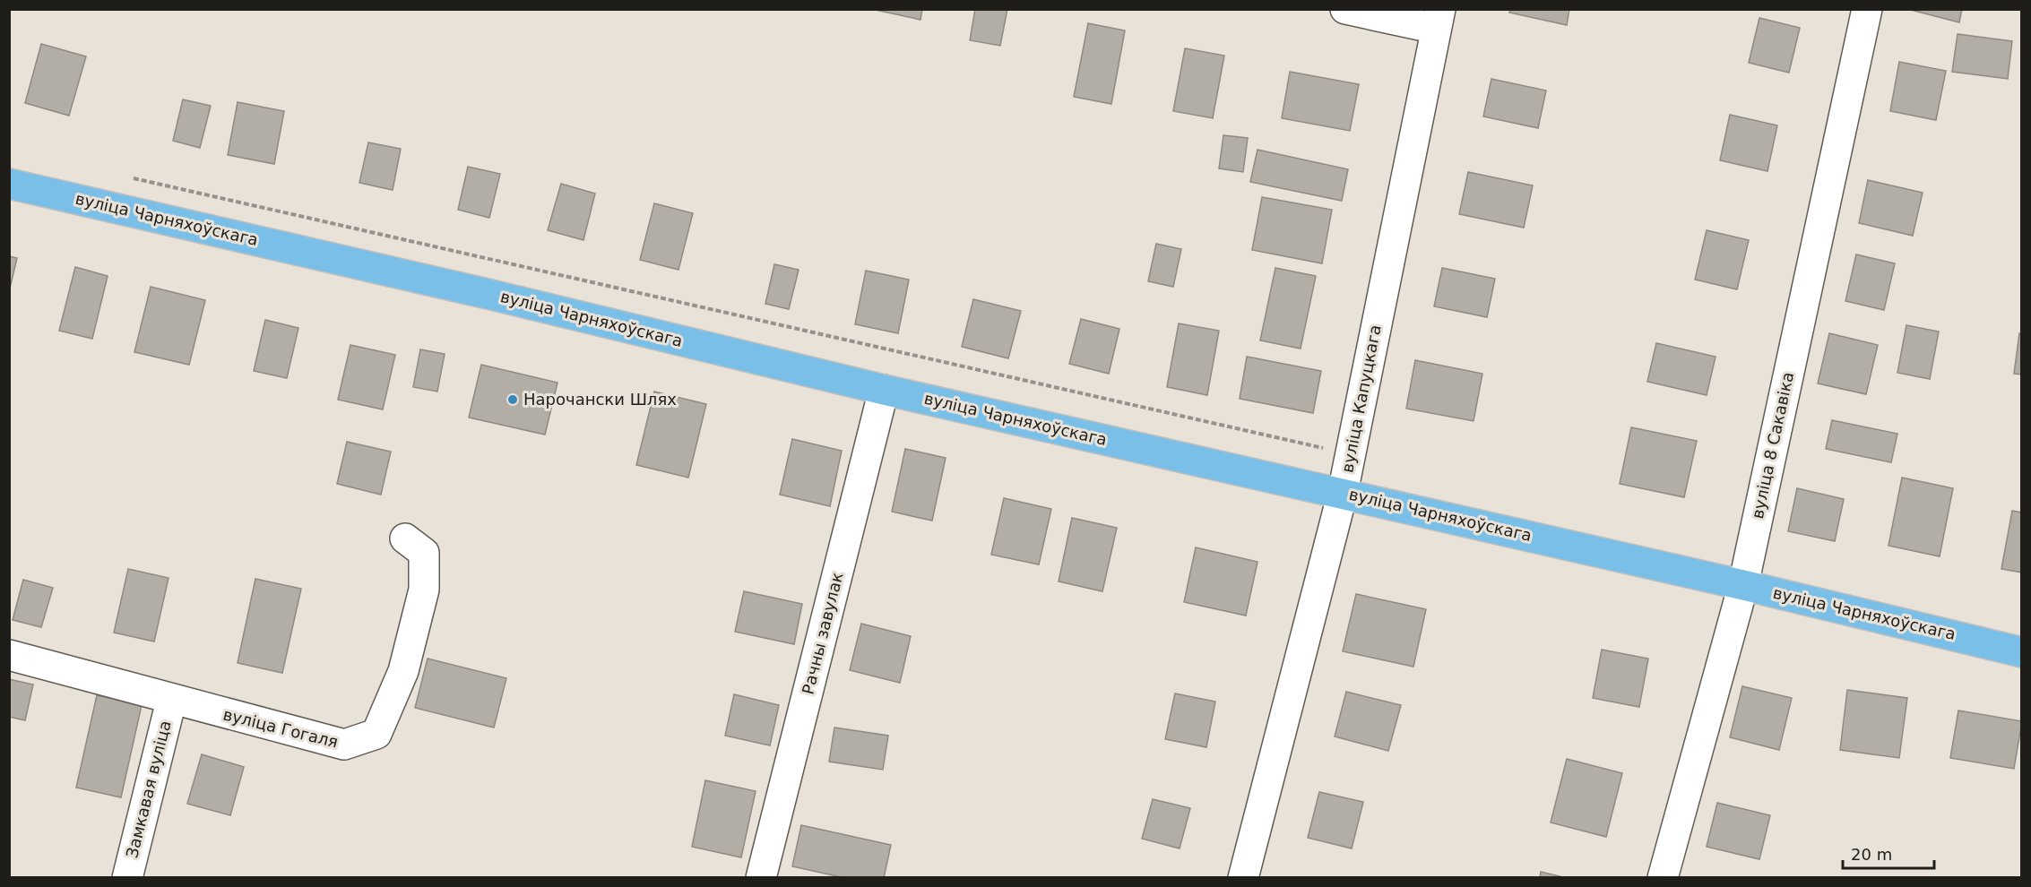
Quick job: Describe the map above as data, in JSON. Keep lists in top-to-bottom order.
{
  "streets": {
    "main road": ["вуліца Чарняхоўскага"],
    "street": [
      "вуліца Капуцкага",
      "вуліца 8 Сакавіка",
      "Рачны завулак",
      "вуліца Гогаля",
      "Замкавая вуліца"
    ]
  },
  "crossings": [
    ["вуліца Чарняхоўскага", "вуліца Капуцкага"],
    ["вуліца Чарняхоўскага", "вуліца 8 Сакавіка"],
    ["вуліца Чарняхоўскага", "Рачны завулак"],
    ["вуліца Гогаля", "Замкавая вуліца"]
  ],
  "places": ["Нарочански Шлях"],
  "scale_bar": "20 m"
}
